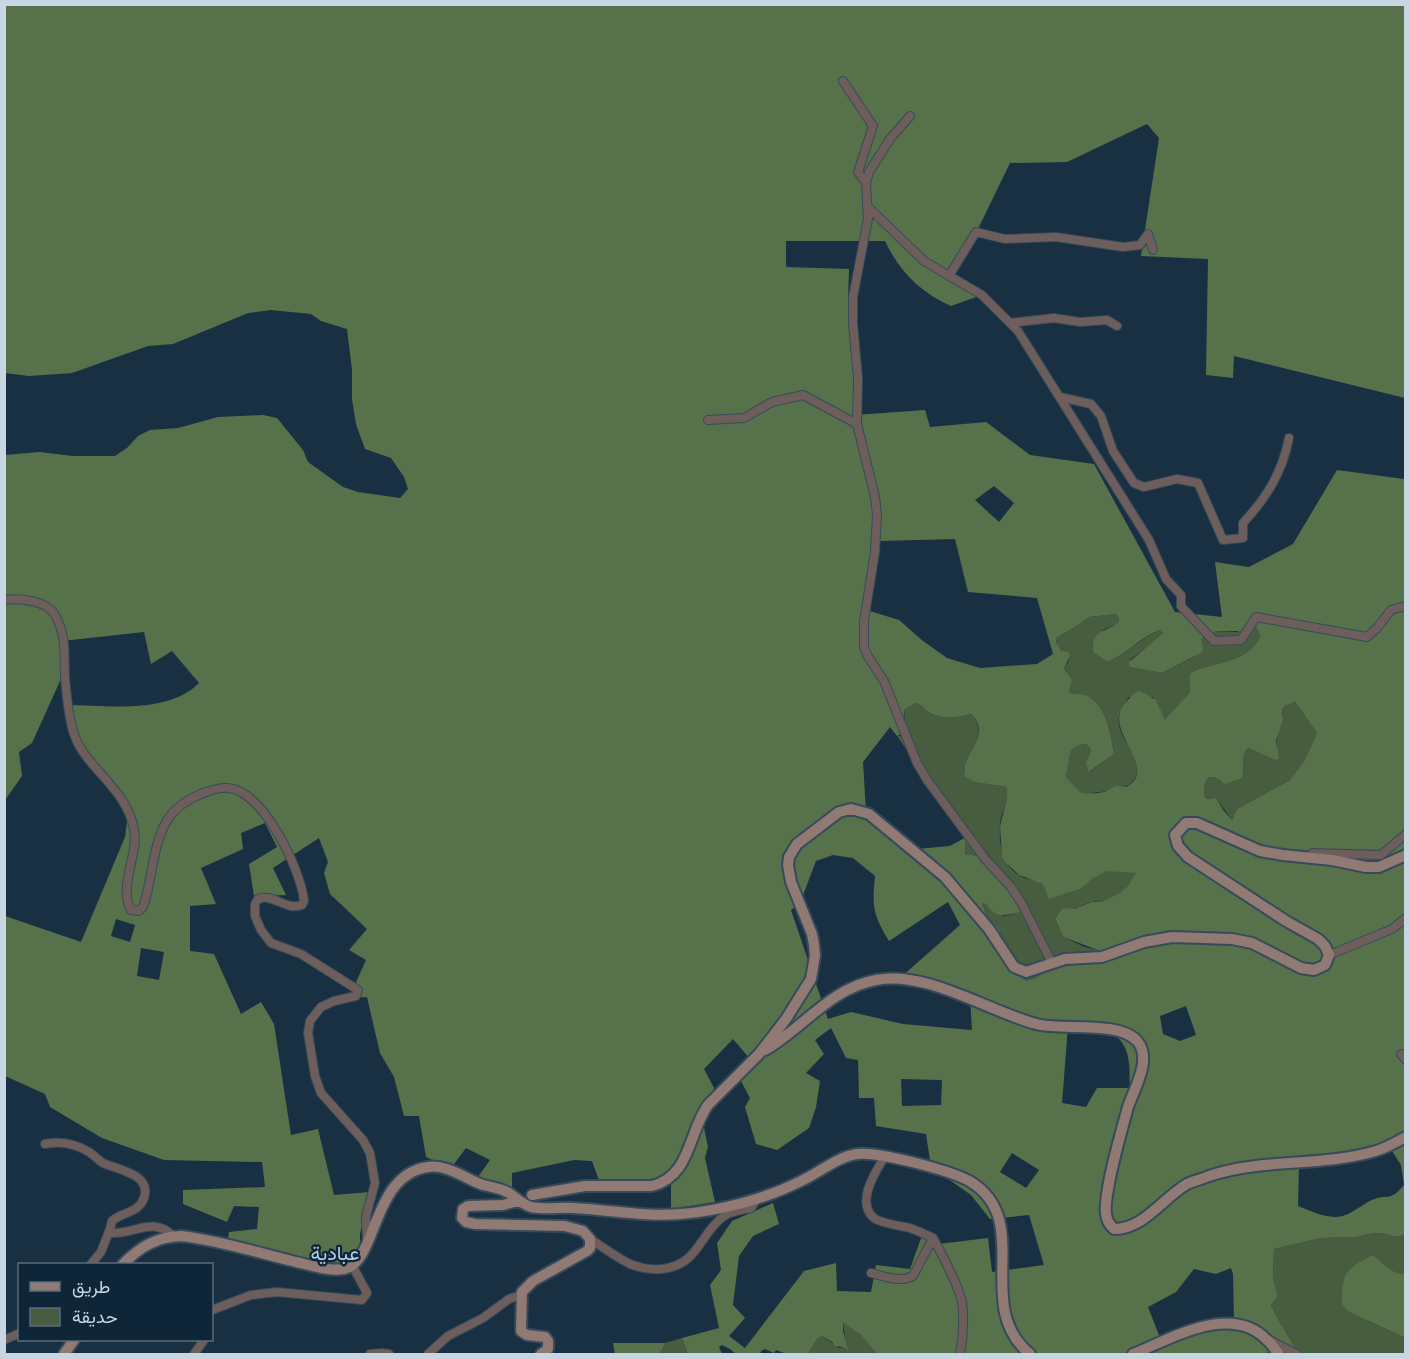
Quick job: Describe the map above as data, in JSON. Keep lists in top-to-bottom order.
{
  "districts": ["عبادية"],
  "legend": ["طريق", "حديقة"]
}
